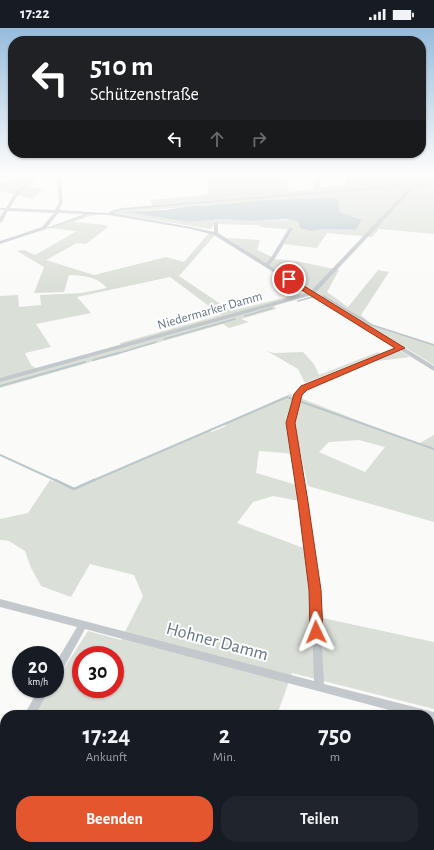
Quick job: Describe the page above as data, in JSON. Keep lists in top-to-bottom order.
{
  "streets": {
    "street": ["Niedermarker Damm", "Hohner Damm"]
  },
  "page": {
    "status": "17:22",
    "turn": ["510 m", "Schützenstraße"],
    "speed": "20 km/h",
    "limit": "30",
    "eta": [
      "17:24",
      "Ankunft",
      "2",
      "Min.",
      "750",
      "m"
    ],
    "buttons": ["Beenden", "Teilen"]
  }
}
